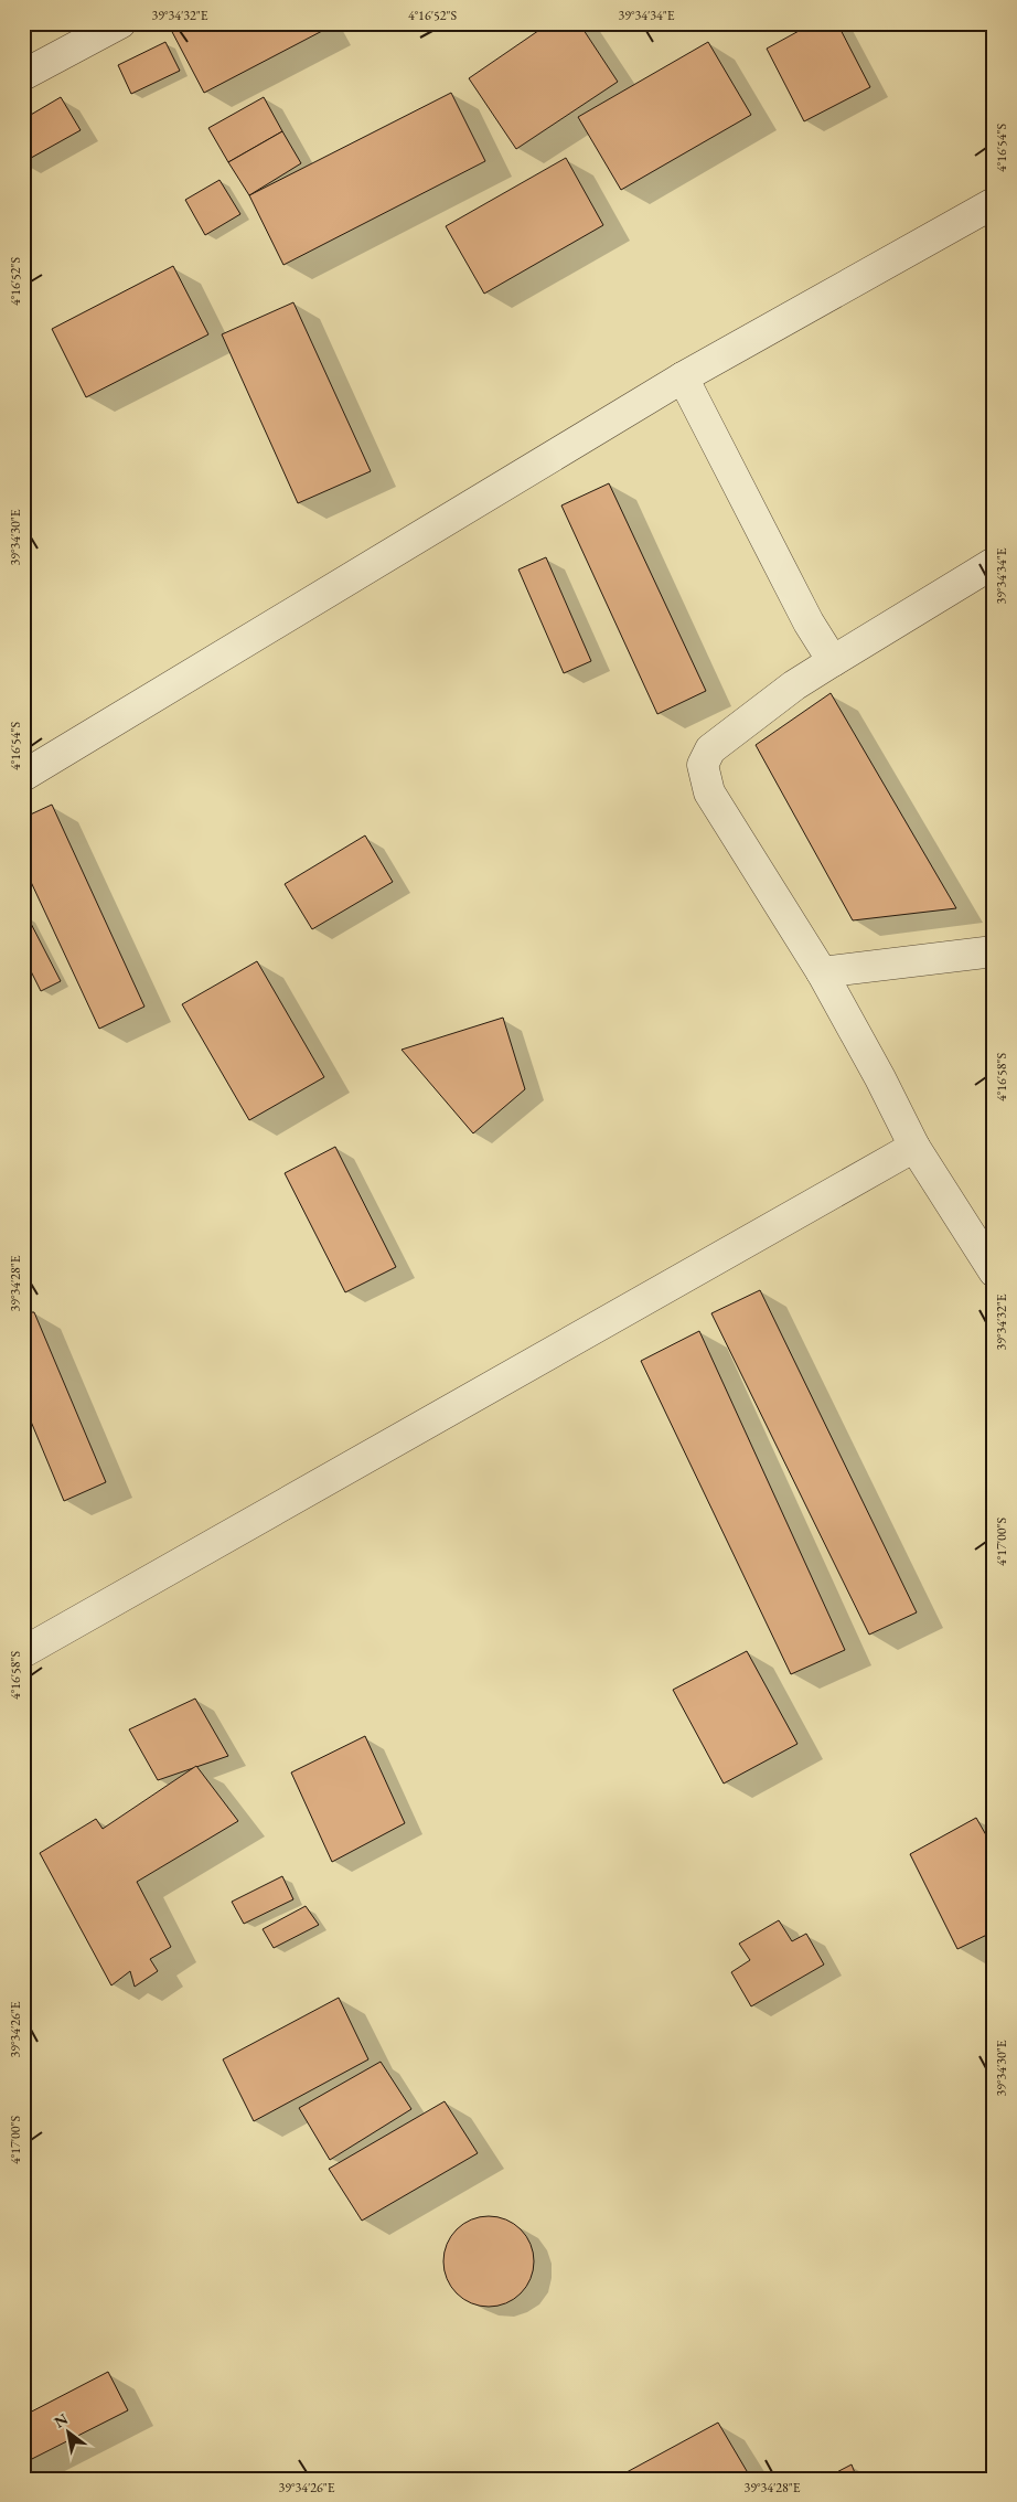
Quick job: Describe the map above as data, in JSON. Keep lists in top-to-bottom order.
{
  "north": "top left",
  "coordinates": [
    "39°34'32\"E",
    "4°16'52\"S",
    "39°34'34\"E",
    "4°16'54\"S",
    "39°34'30\"E",
    "4°16'58\"S",
    "39°34'28\"E",
    "4°17'00\"S",
    "39°34'26\"E"
  ]
}
